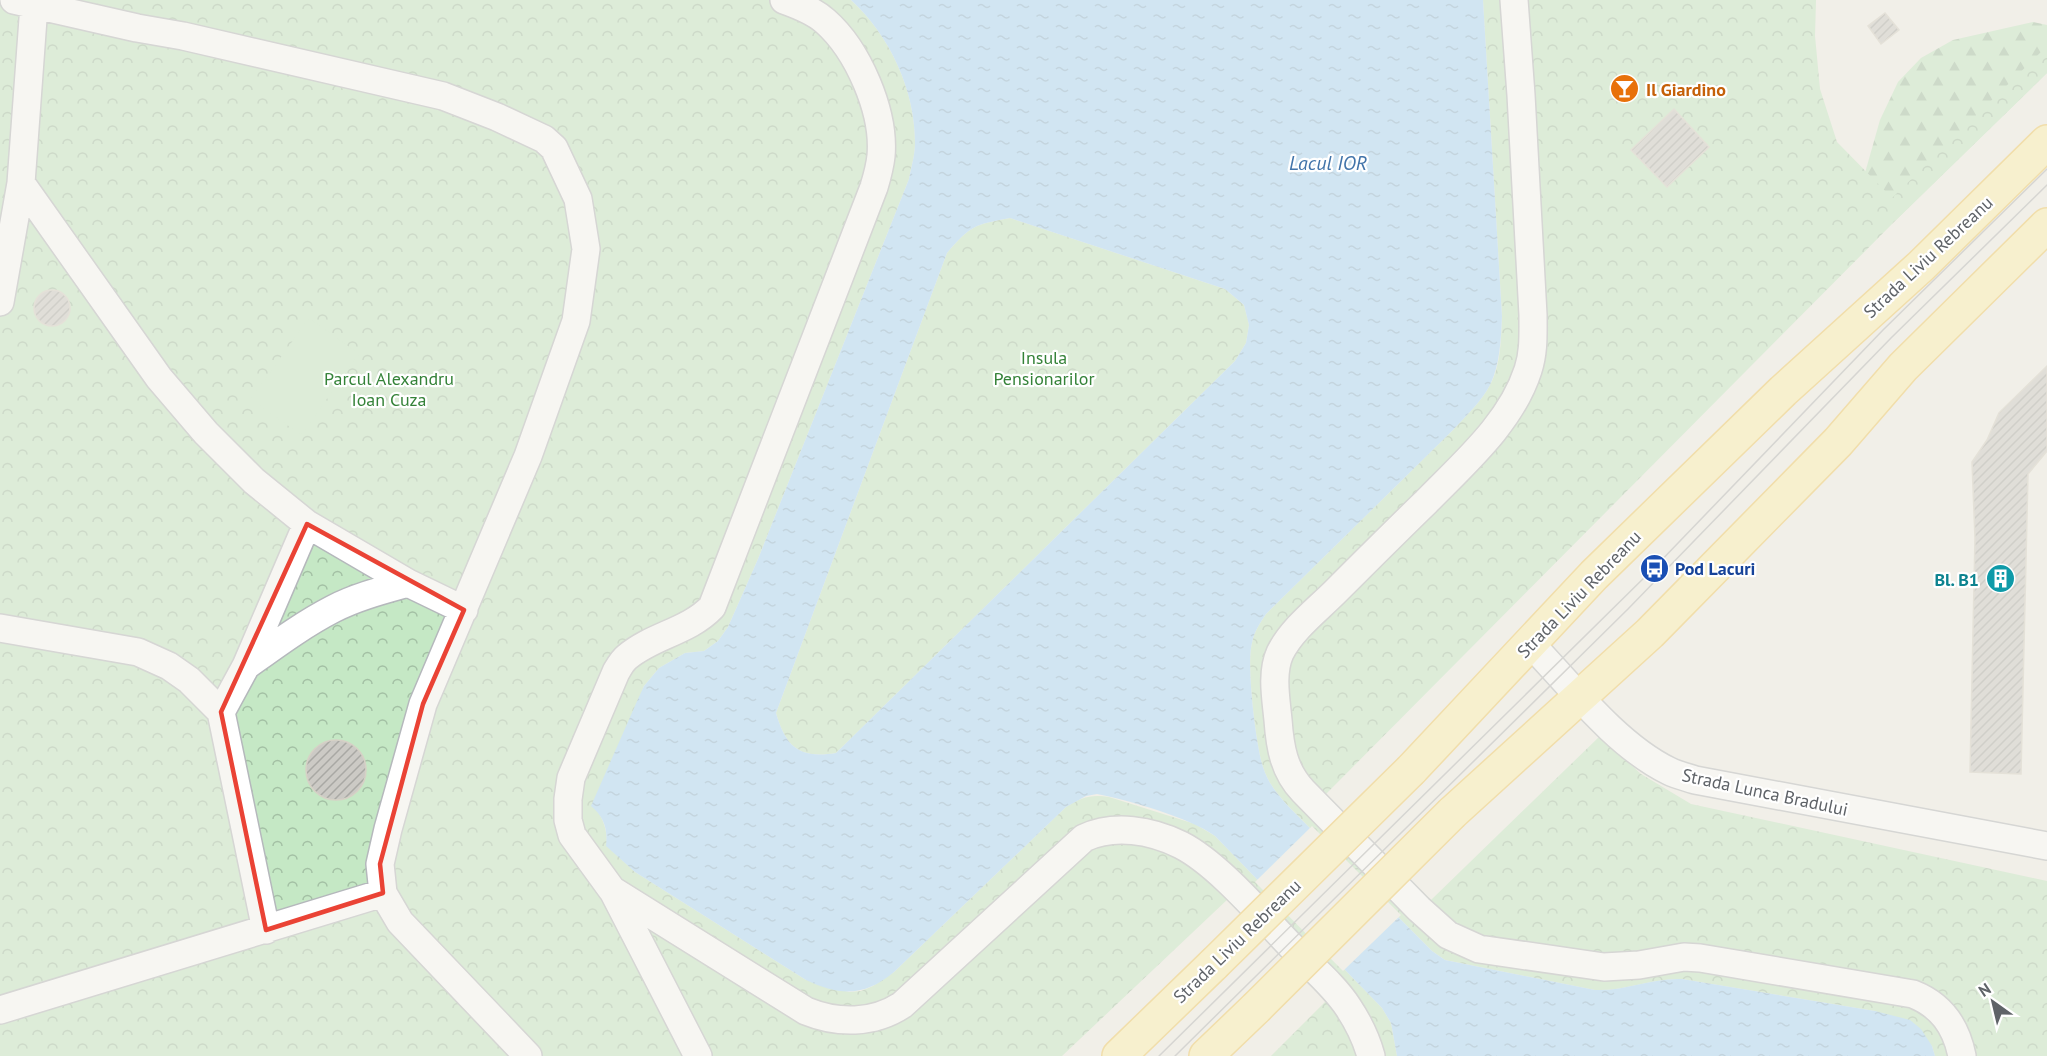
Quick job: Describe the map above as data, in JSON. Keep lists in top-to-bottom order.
{
  "streets": {
    "main road": ["Strada Liviu Rebreanu"],
    "street": ["Strada Lunca Bradului"]
  },
  "crossings": [
    ["Strada Liviu Rebreanu", "Strada Lunca Bradului"]
  ],
  "water": ["Lacul IOR"],
  "parks": ["Insula Pensionarilor", "Parcul Alexandru Ioan Cuza"],
  "places": {
    "bar": ["Il Giardino"],
    "bus stop": ["Pod Lacuri"],
    "building": ["Bl. B1"]
  },
  "north": "top left"
}
